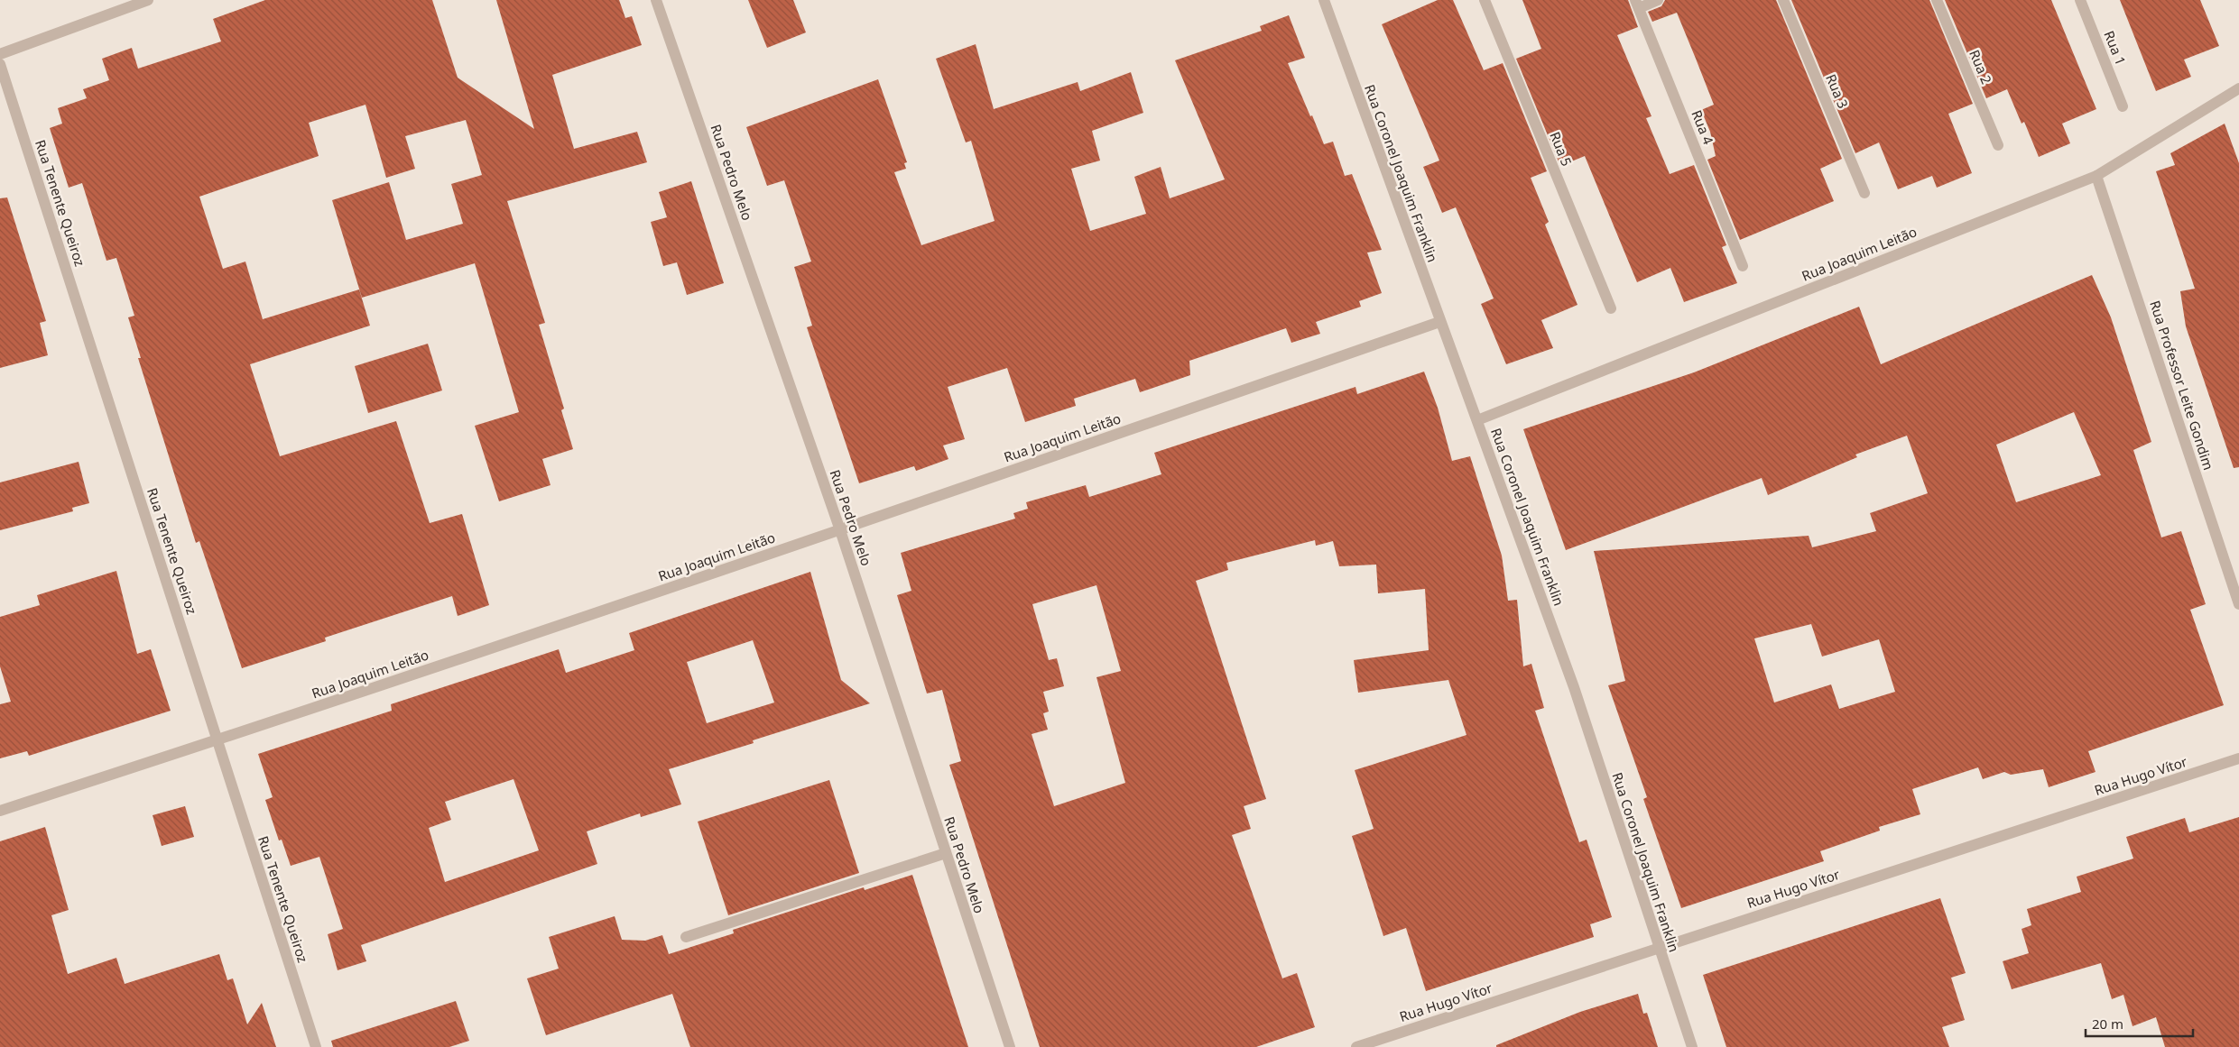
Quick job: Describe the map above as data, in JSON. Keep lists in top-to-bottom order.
{
  "streets": {
    "street": [
      "Rua 1",
      "Rua 2",
      "Rua 3",
      "Rua 4",
      "Rua 5",
      "Rua Pedro Melo",
      "Rua Coronel Joaquim Franklin",
      "Rua Tenente Queiroz",
      "Rua Joaquim Leitão",
      "Rua Professor Leite Gondim",
      "Rua Hugo Vítor"
    ]
  },
  "crossings": [
    ["Rua Pedro Melo", "Rua Joaquim Leitão"],
    ["Rua Coronel Joaquim Franklin", "Rua Joaquim Leitão"],
    ["Rua Coronel Joaquim Franklin", "Rua Hugo Vítor"],
    ["Rua Tenente Queiroz", "Rua Joaquim Leitão"],
    ["Rua Joaquim Leitão", "Rua Professor Leite Gondim"]
  ],
  "scale_bar": "20 m"
}
